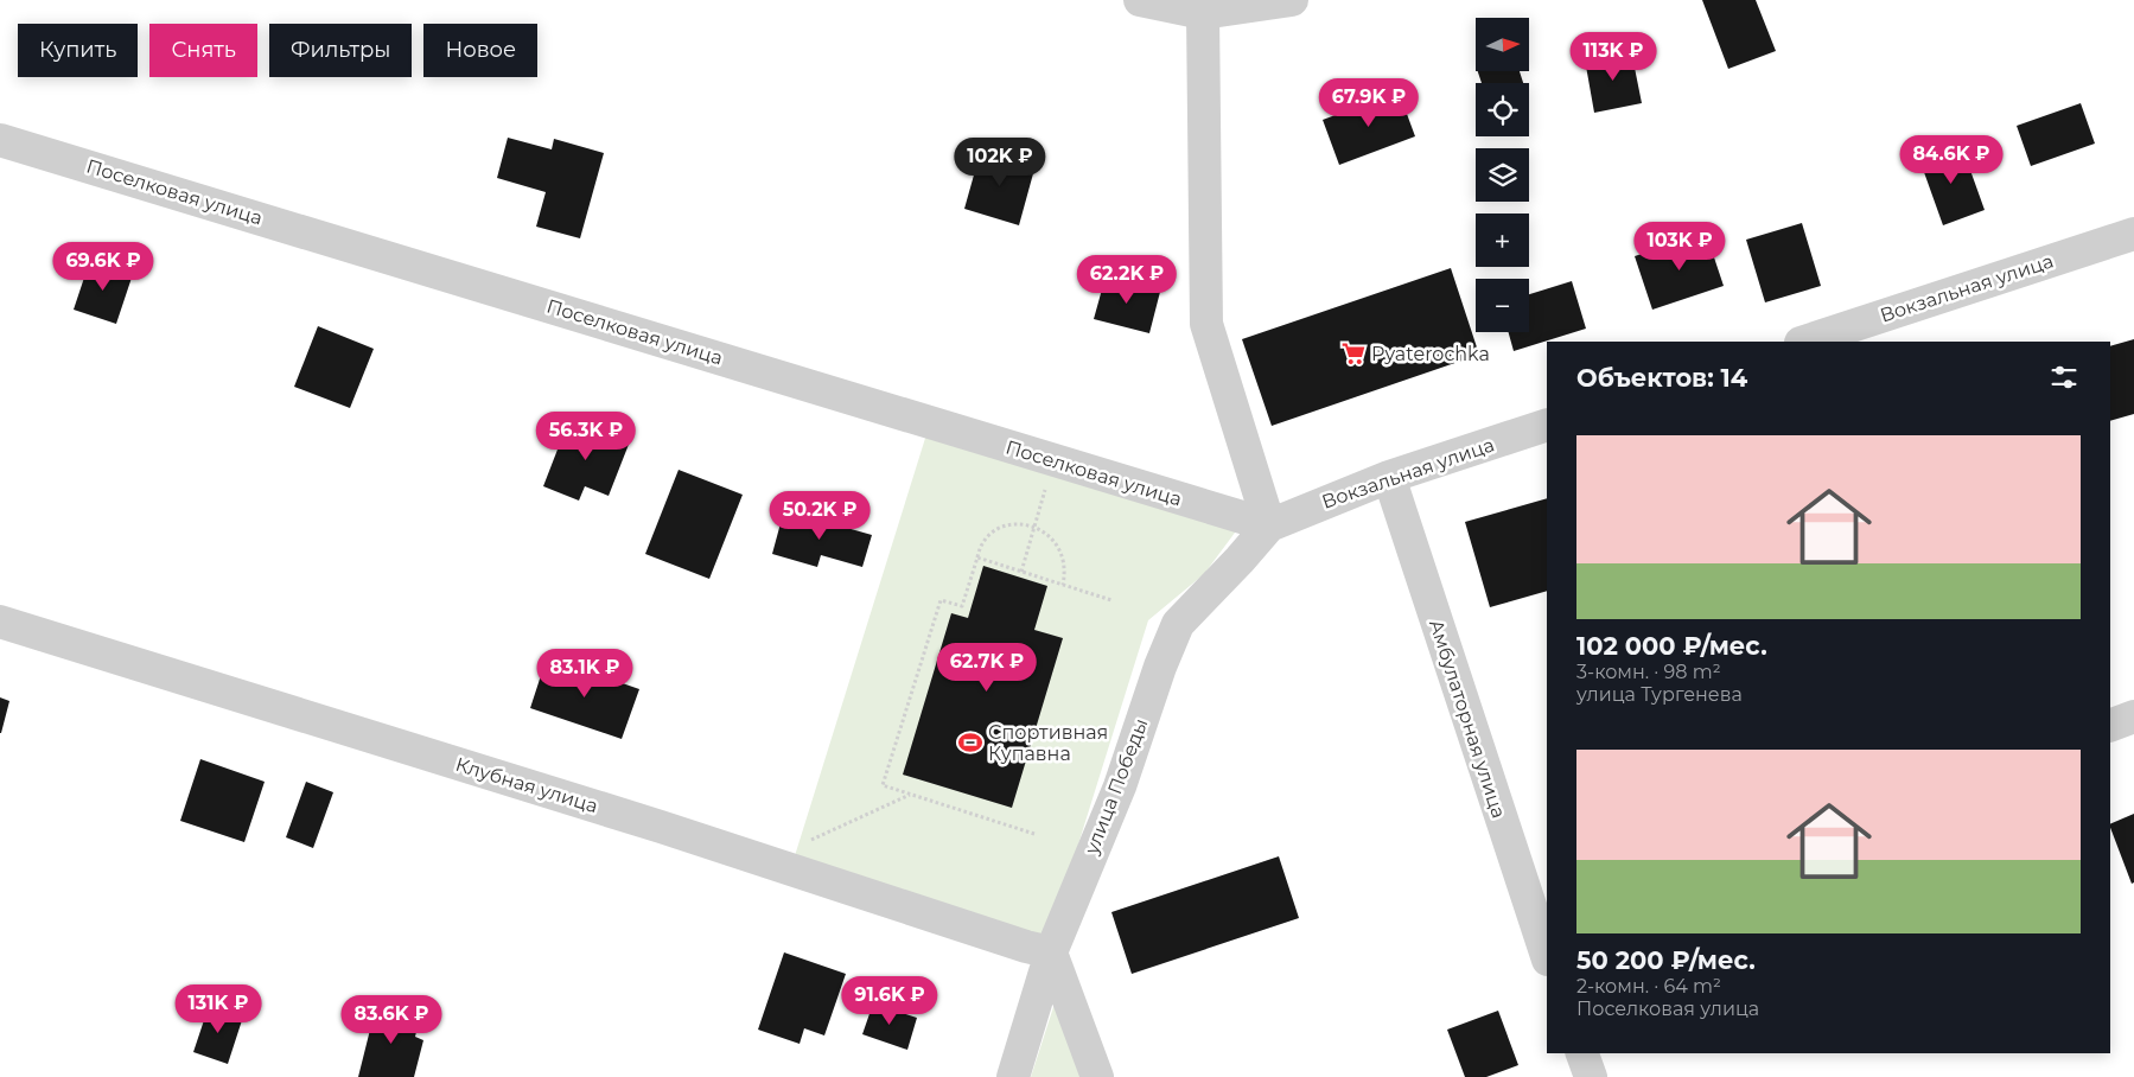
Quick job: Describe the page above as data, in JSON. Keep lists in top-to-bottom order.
{
  "streets": {
    "street": [
      "Поселковая улица",
      "Вокзальная улица",
      "Амбулаторная улица",
      "Клубная улица",
      "улица Победы"
    ]
  },
  "crossings": [
    ["Поселковая улица", "Вокзальная улица"],
    ["Поселковая улица", "улица Победы"],
    ["Вокзальная улица", "Амбулаторная улица"],
    ["Вокзальная улица", "улица Победы"],
    ["Клубная улица", "улица Победы"]
  ],
  "places": {
    "supermarket": ["Pyaterochka"],
    "sports": ["Спортивная Купавна"]
  },
  "north": "right",
  "page": {
    "map_buttons": ["+", "−"],
    "chip": [
      "Купить",
      "Снять",
      "Фильтры",
      "Новое"
    ],
    "price": [
      "113K ₽",
      "67.9K ₽",
      "84.6K ₽",
      "102K ₽",
      "103K ₽",
      "69.6K ₽",
      "62.2K ₽",
      "56.3K ₽",
      "50.2K ₽",
      "62.7K ₽",
      "83.1K ₽",
      "91.6K ₽",
      "131K ₽",
      "83.6K ₽"
    ],
    "heading": "Объектов: 14",
    "list": [
      {
        "name": "102 000 ₽/мес.",
        "note": "3-комн. · 98 m² · улица Тургенева"
      },
      {
        "name": "50 200 ₽/мес.",
        "note": "2-комн. · 64 m² · Поселковая улица"
      }
    ]
  }
}
